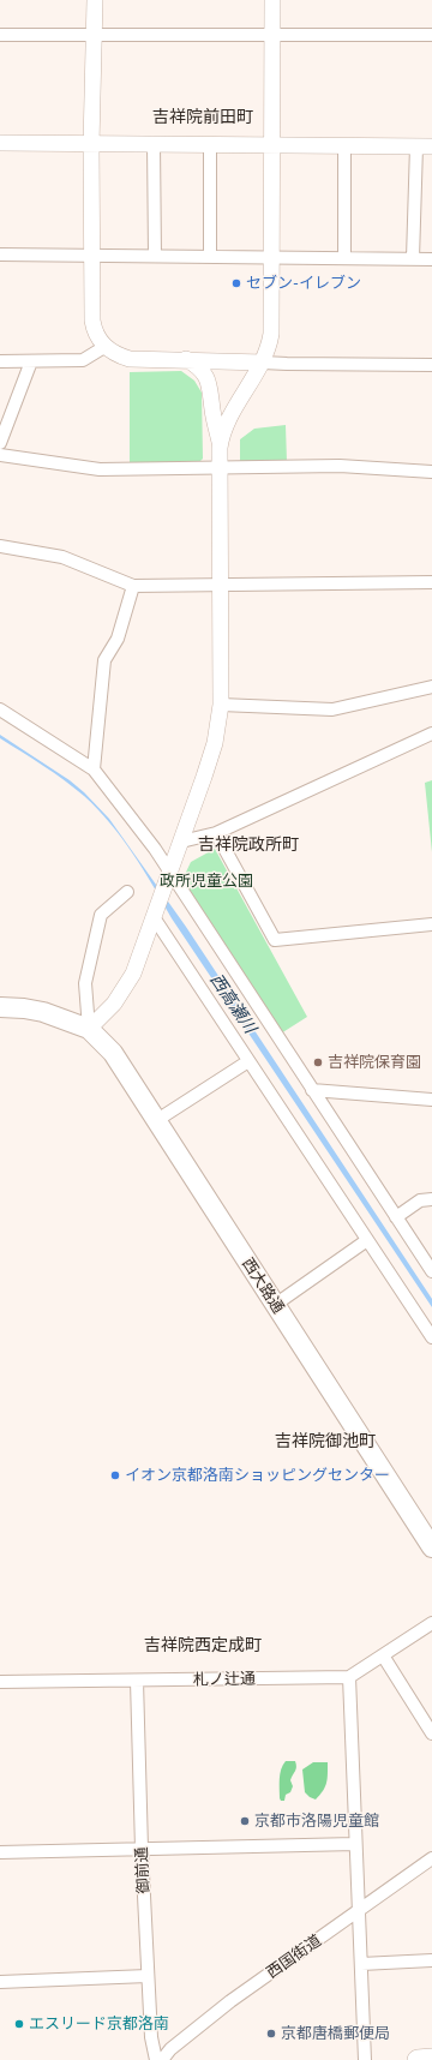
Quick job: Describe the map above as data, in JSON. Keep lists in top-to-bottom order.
{
  "streets": {
    "main road": ["西大路通"],
    "street": ["札ノ辻通", "御前通", "西国街道"]
  },
  "crossings": [
    ["札ノ辻通", "御前通"]
  ],
  "districts": [
    "吉祥院前田町",
    "吉祥院政所町",
    "吉祥院御池町",
    "吉祥院西定成町"
  ],
  "water": ["西高瀬川"],
  "parks": ["政所児童公園"],
  "places": [
    "セブン-イレブン",
    "吉祥院保育園",
    "イオン京都洛南ショッピングセンター",
    "京都市洛陽児童館",
    "エスリード京都洛南",
    "京都唐橋郵便局"
  ]
}
